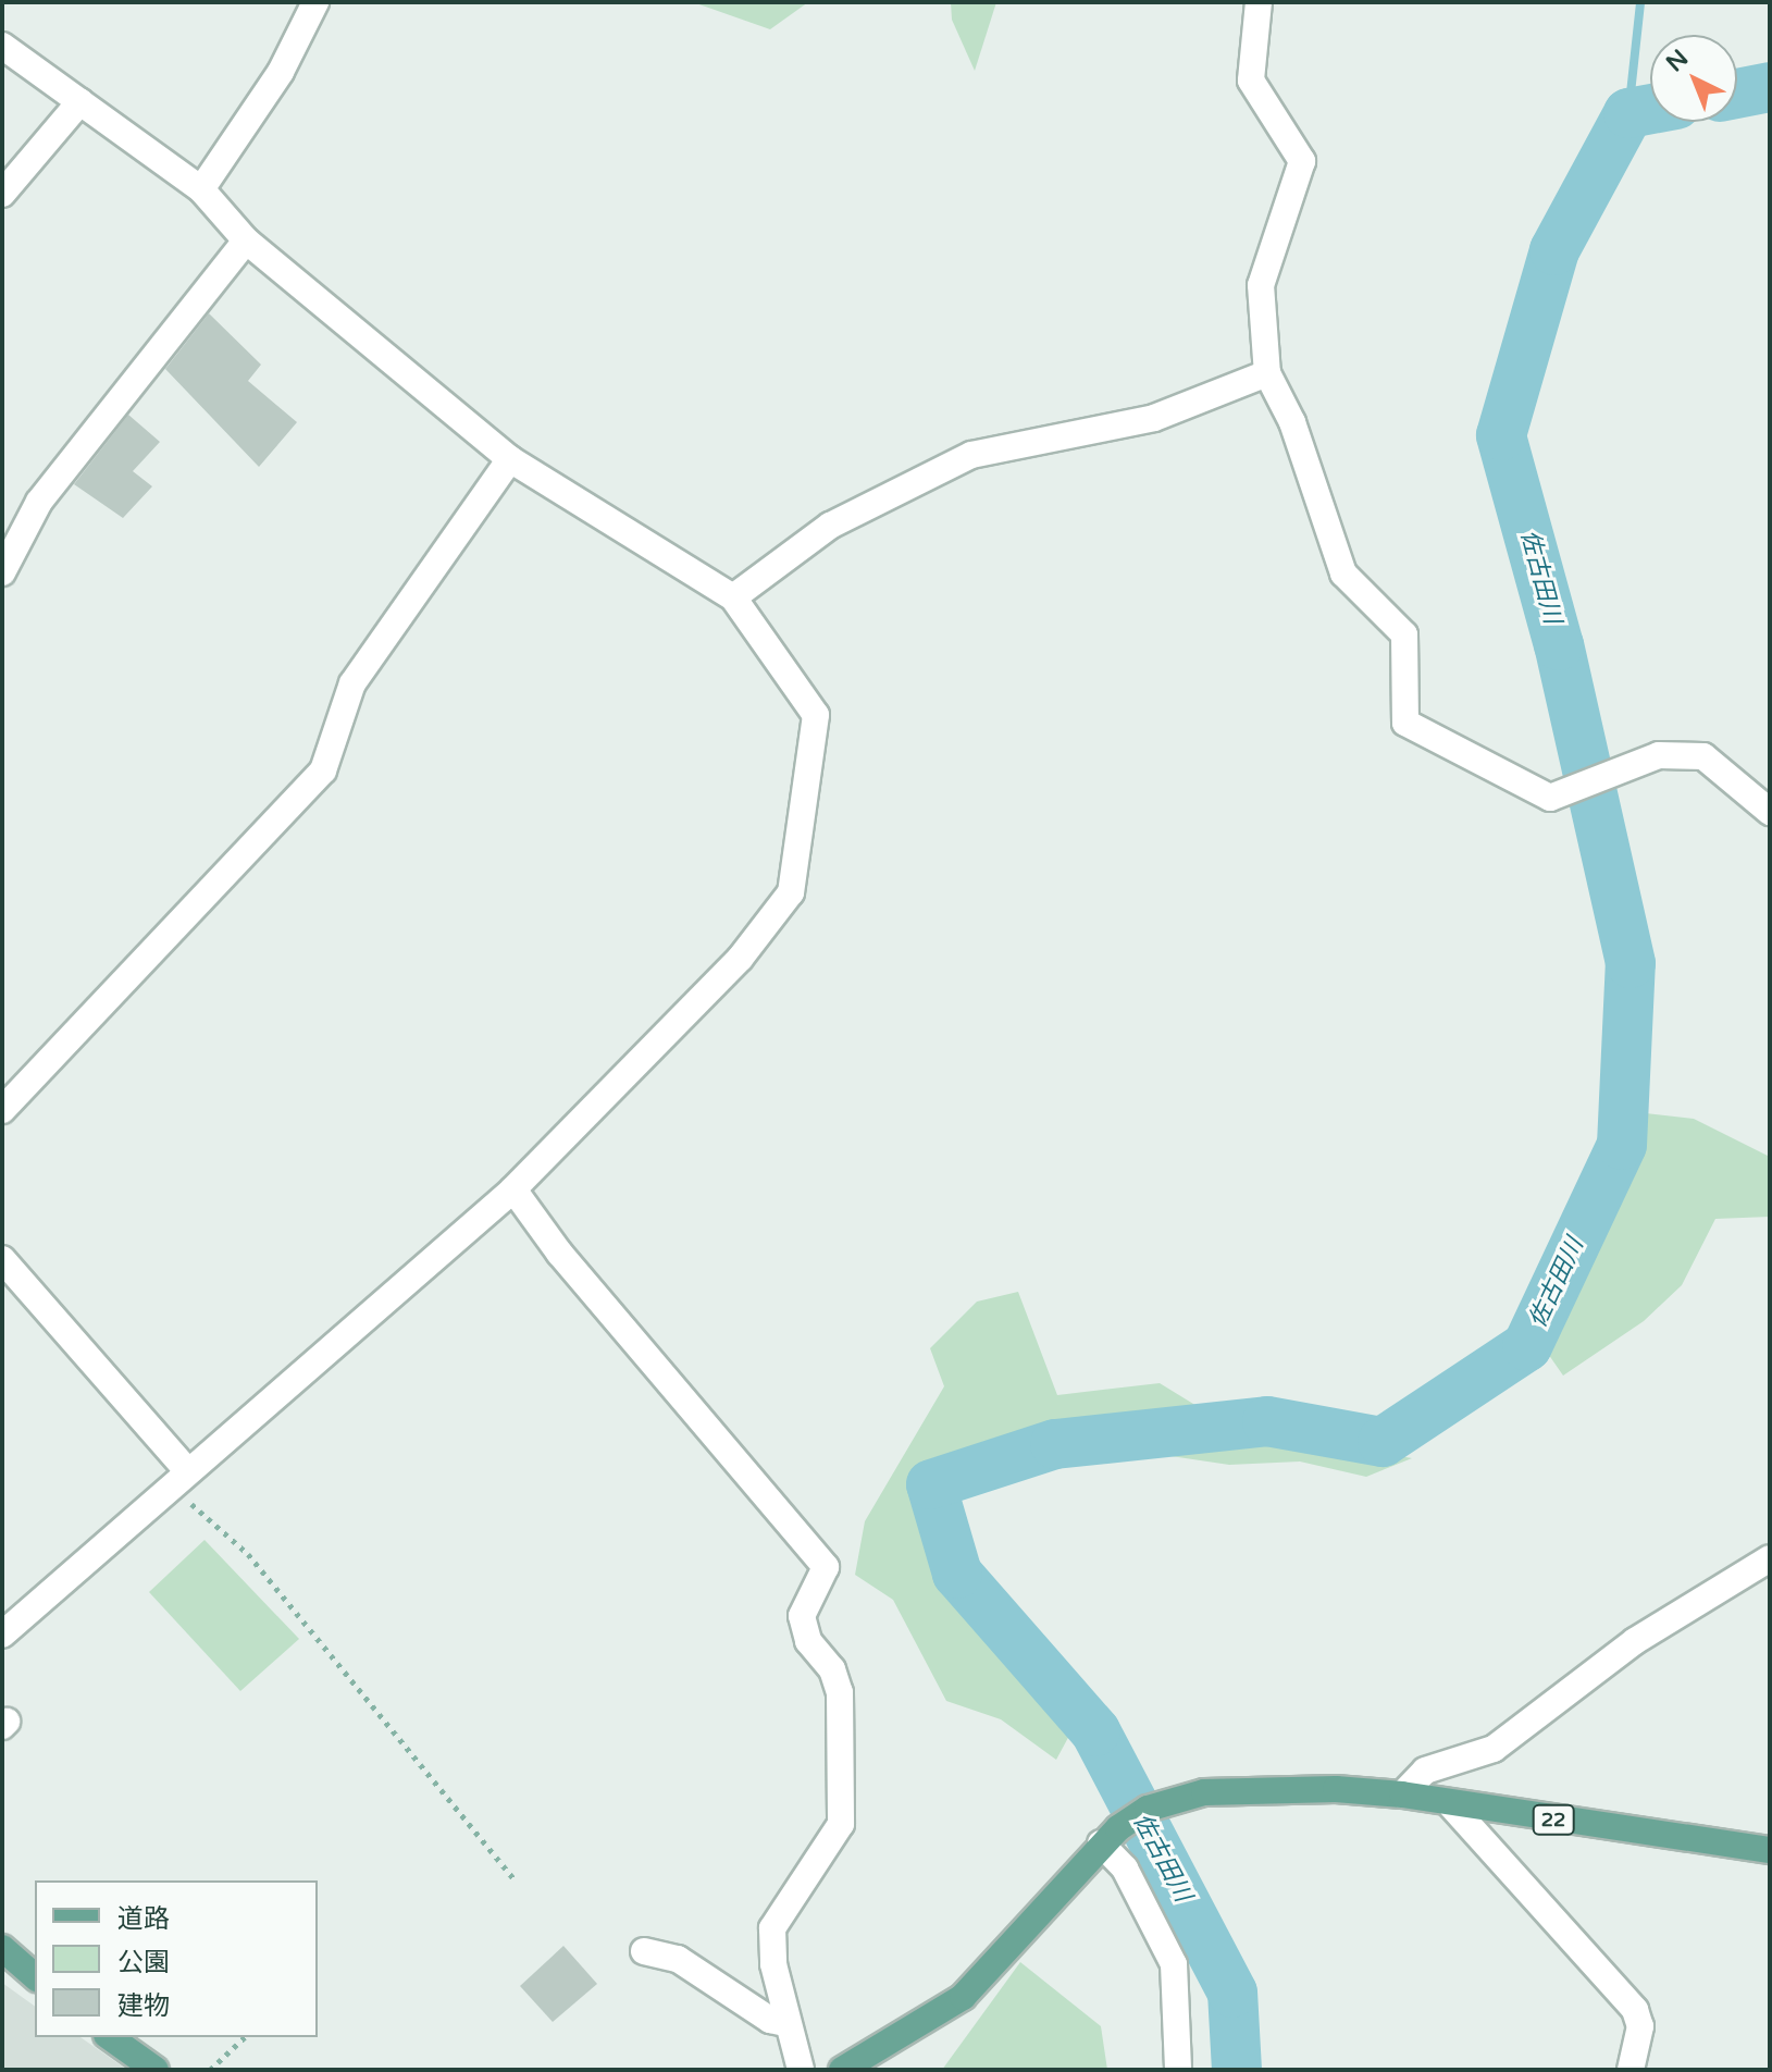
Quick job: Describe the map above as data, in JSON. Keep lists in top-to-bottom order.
{
  "streets": {
    "main road": ["22"]
  },
  "water": ["佐古田川"],
  "legend": ["道路", "公園", "建物"],
  "north": "top left"
}
